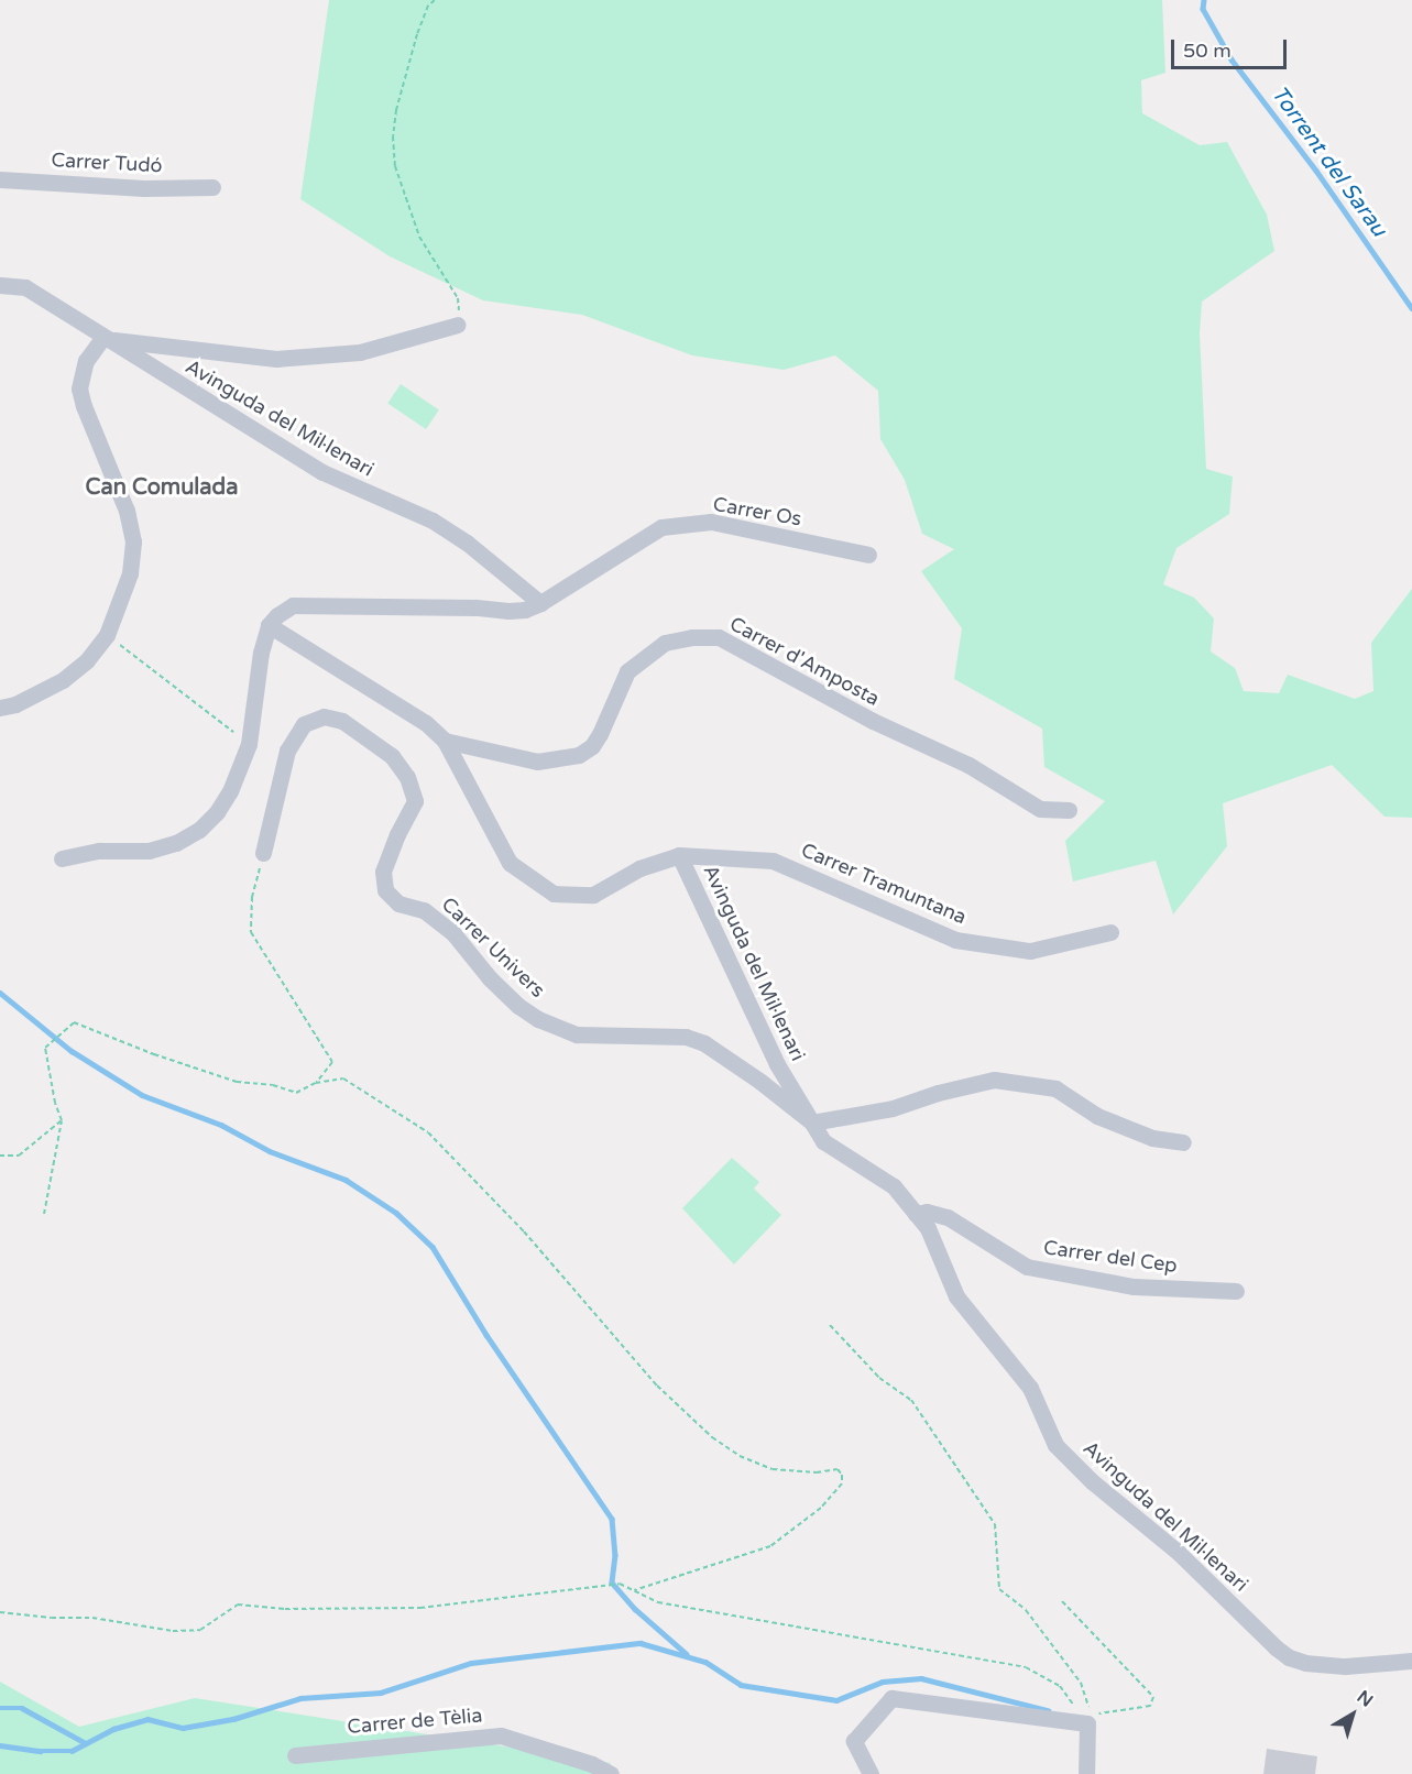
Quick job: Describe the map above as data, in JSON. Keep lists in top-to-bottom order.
{
  "streets": {
    "street": [
      "Carrer Tudó",
      "Avinguda del Mil·lenari",
      "Carrer Os",
      "Carrer d'Amposta",
      "Carrer Tramuntana",
      "Carrer Univers",
      "Carrer del Cep",
      "Carrer de Tèlia"
    ]
  },
  "crossings": [
    ["Avinguda del Mil·lenari", "Carrer Os"],
    ["Avinguda del Mil·lenari", "Carrer d'Amposta"],
    ["Avinguda del Mil·lenari", "Carrer Tramuntana"],
    ["Avinguda del Mil·lenari", "Carrer Univers"],
    ["Avinguda del Mil·lenari", "Carrer del Cep"]
  ],
  "districts": ["Can Comulada"],
  "water": ["Torrent del Sarau"],
  "scale_bar": "50 m",
  "north": "top right"
}
